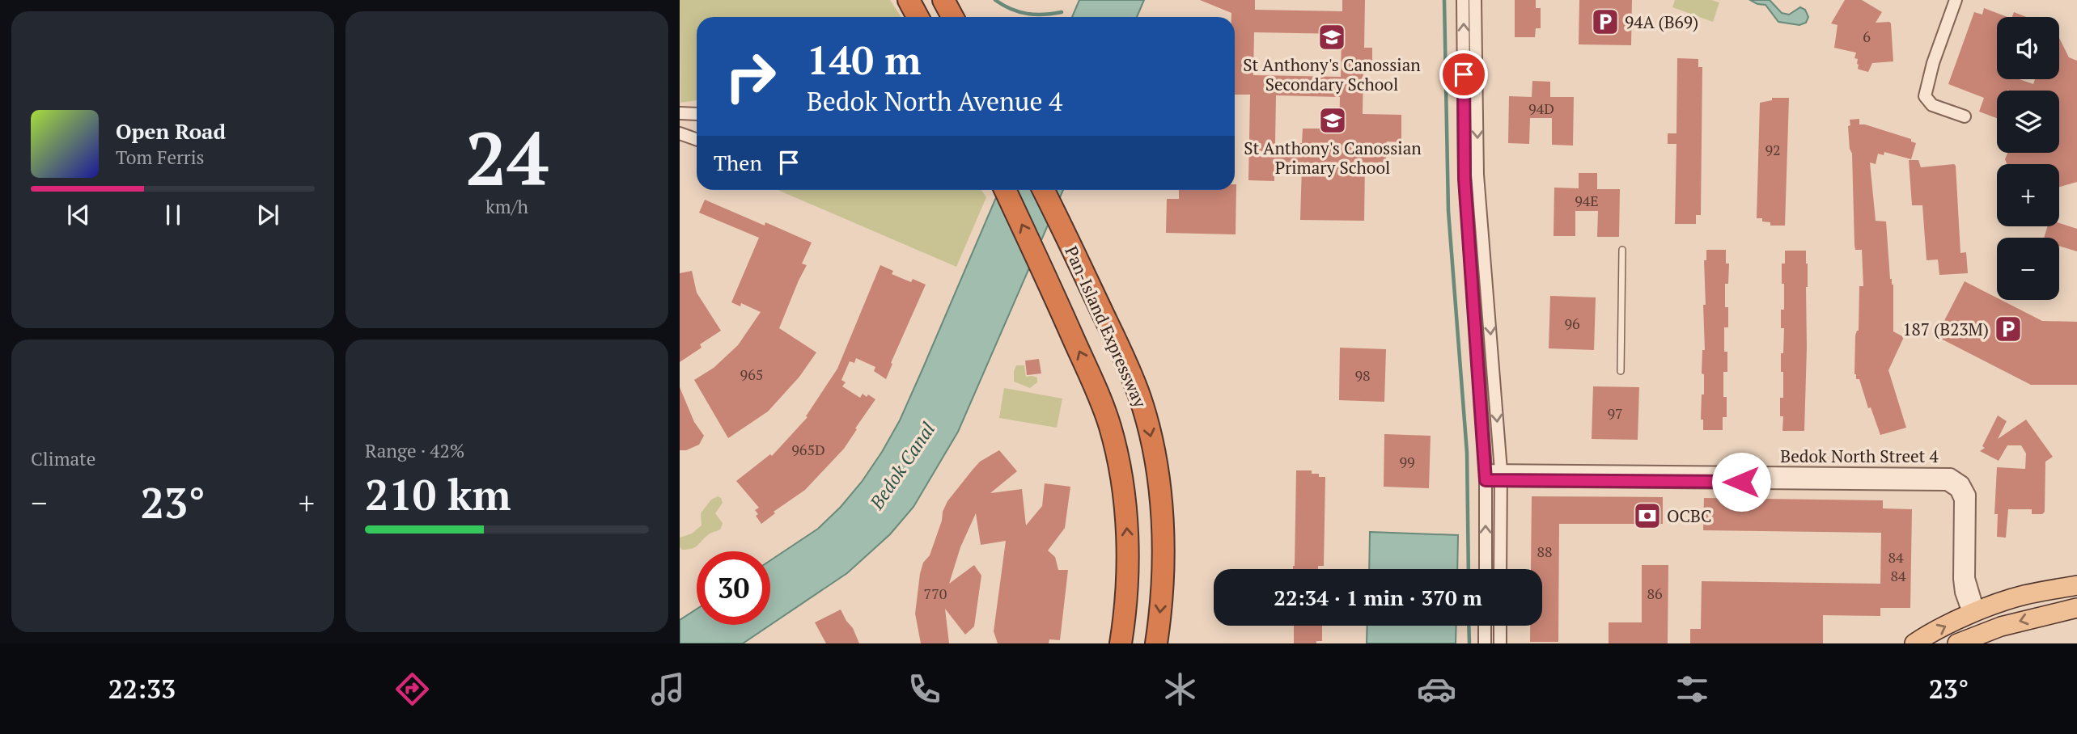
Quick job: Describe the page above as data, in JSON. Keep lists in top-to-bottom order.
{
  "streets": {
    "highway": ["Pan-Island Expressway"],
    "street": ["Bedok North Street 4"]
  },
  "water": ["Bedok Canal"],
  "places": {
    "parking": ["94A (B69)", "187 (B23M)"],
    "school or university": ["St Anthony's Canossian Secondary School", "St Anthony's Canossian Primary School"],
    "bank": ["OCBC"]
  },
  "house_numbers": [
    "6",
    "94D",
    "92",
    "94E",
    "96",
    "965",
    "98",
    "97",
    "965D",
    "99",
    "88",
    "84",
    "84",
    "770",
    "86"
  ],
  "page": {
    "tile": [
      ["24", "km/h"],
      "Climate",
      ["Range · 42%", "210 km"]
    ],
    "map_buttons": ["+", "−"],
    "turn": ["140 m", "Bedok North Avenue 4"],
    "song": ["Open Road", "Tom Ferris"],
    "then": "Then",
    "heat": ["−", "23°", "+"],
    "limit": "30",
    "trip": "22:34 · 1 min · 370 m",
    "tabs": ["22:33", "23°"]
  }
}
